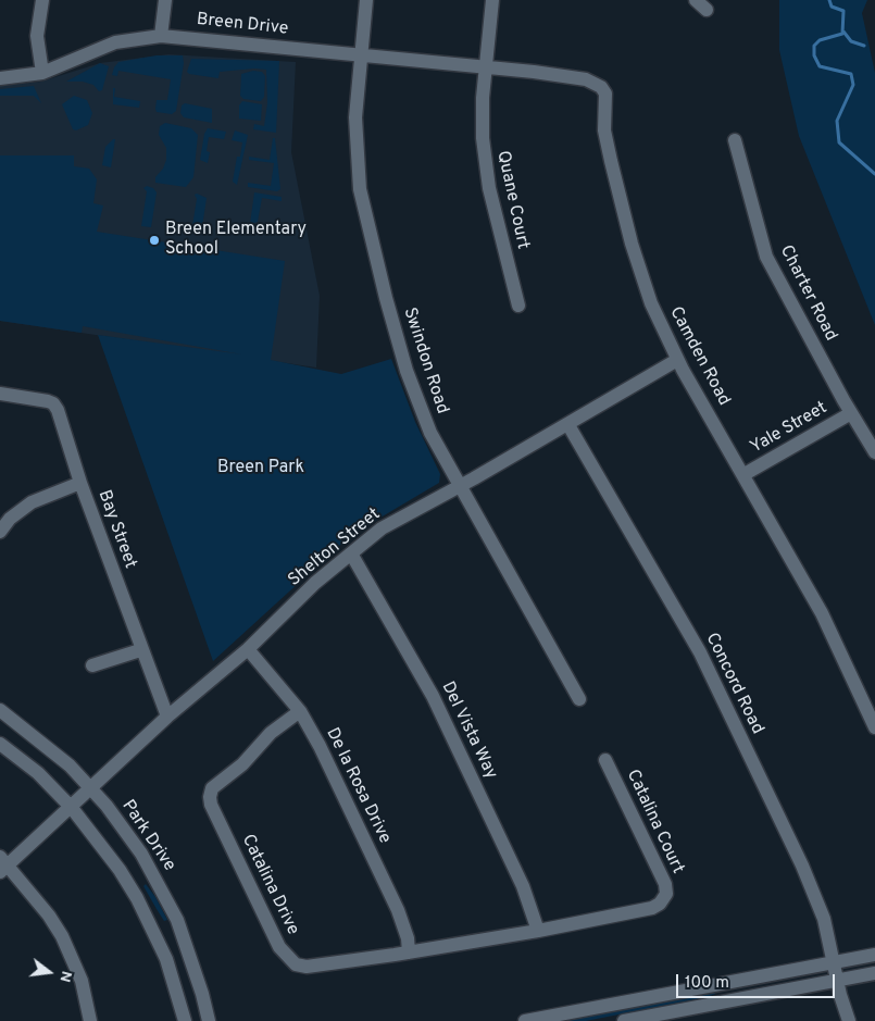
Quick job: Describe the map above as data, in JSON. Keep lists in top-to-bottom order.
{
  "streets": {
    "street": [
      "Breen Drive",
      "Quane Court",
      "Charter Road",
      "Camden Road",
      "Swindon Road",
      "Yale Street",
      "Bay Street",
      "Shelton Street",
      "Concord Road",
      "Del Vista Way",
      "De la Rosa Drive",
      "Catalina Court",
      "Park Drive",
      "Catalina Drive"
    ]
  },
  "crossings": [
    ["Breen Drive", "Quane Court"],
    ["Breen Drive", "Camden Road"],
    ["Breen Drive", "Swindon Road"],
    ["Quane Court", "Camden Road"],
    ["Charter Road", "Yale Street"],
    ["Camden Road", "Yale Street"],
    ["Camden Road", "Shelton Street"],
    ["Swindon Road", "Shelton Street"],
    ["Bay Street", "Shelton Street"],
    ["Shelton Street", "Concord Road"],
    ["Shelton Street", "Del Vista Way"],
    ["Shelton Street", "De la Rosa Drive"],
    ["Shelton Street", "Park Drive"],
    ["Del Vista Way", "Catalina Court"],
    ["Del Vista Way", "Catalina Drive"],
    ["De la Rosa Drive", "Catalina Drive"],
    ["Catalina Court", "Catalina Drive"]
  ],
  "parks": ["Breen Park"],
  "places": ["Breen Elementary School"],
  "scale_bar": "100 m",
  "north": "right"
}
